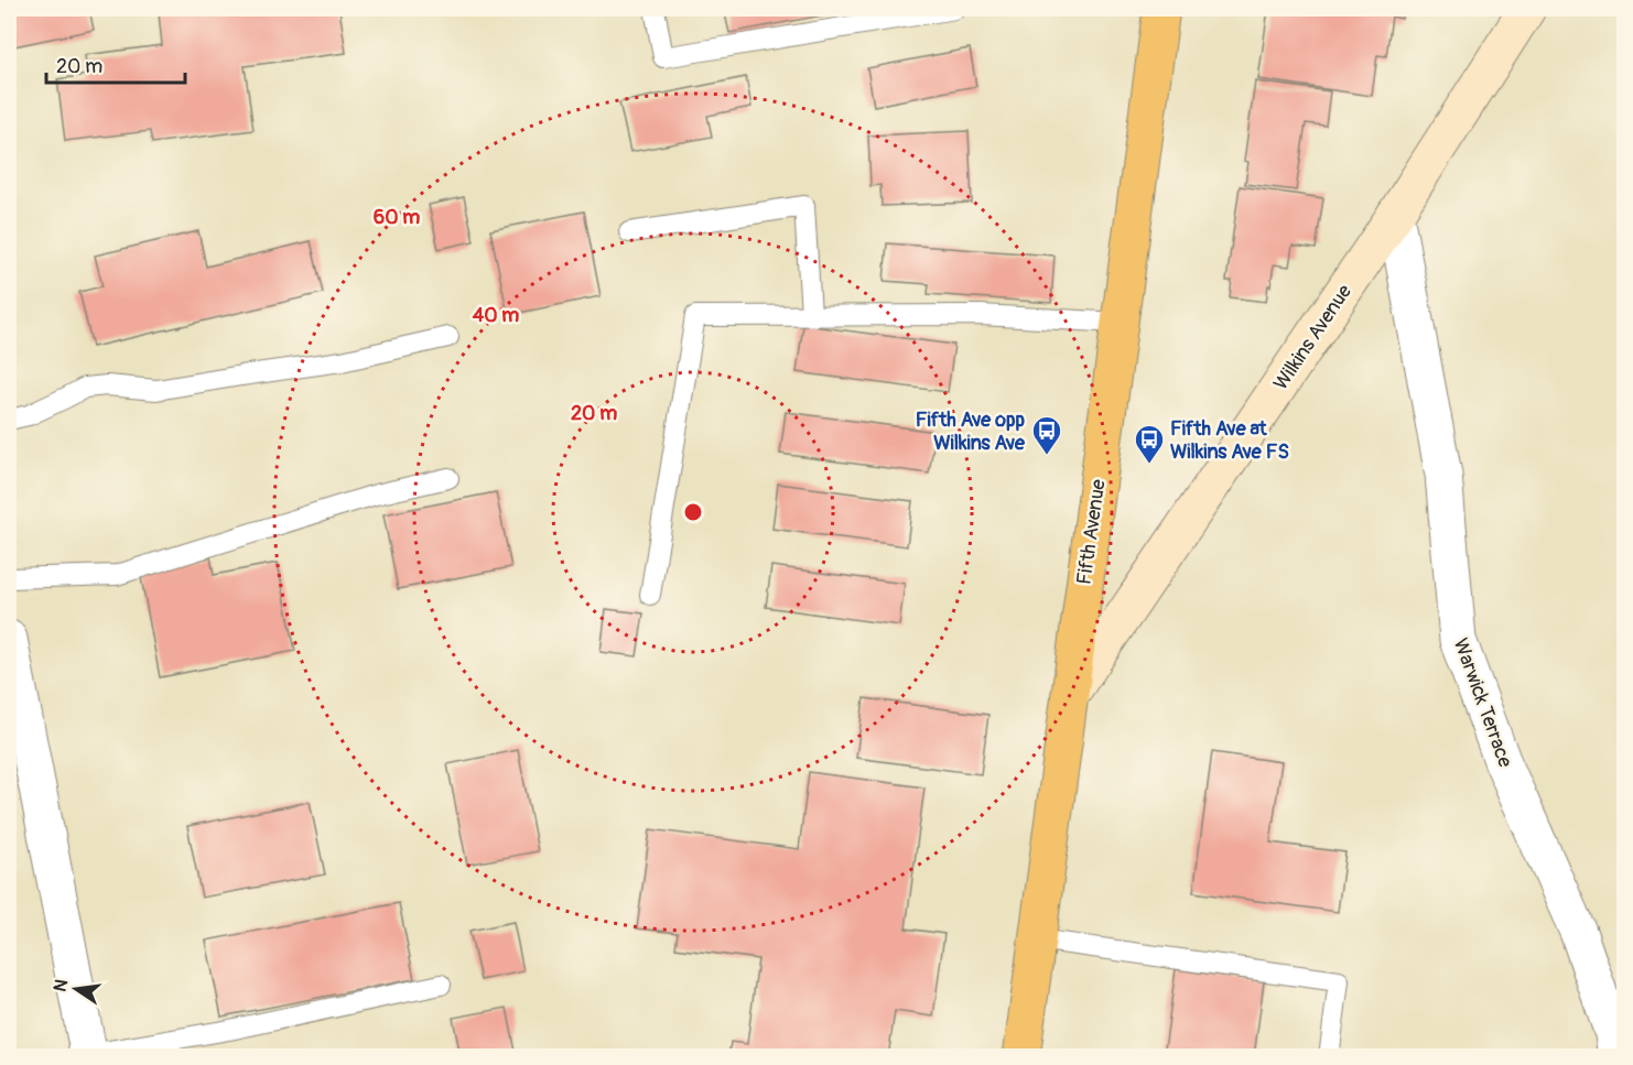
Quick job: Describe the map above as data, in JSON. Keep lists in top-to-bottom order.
{
  "streets": {
    "highway": ["Fifth Avenue"],
    "main road": ["Wilkins Avenue"],
    "street": ["Warwick Terrace"]
  },
  "crossings": [
    ["Wilkins Avenue", "Fifth Avenue"],
    ["Wilkins Avenue", "Warwick Terrace"]
  ],
  "places": {
    "bus stop": ["Fifth Ave opp Wilkins Ave", "Fifth Ave at Wilkins Ave FS"]
  },
  "scale_bar": "20 m",
  "north": "left",
  "rings": ["60 m", "40 m", "20 m"]
}
